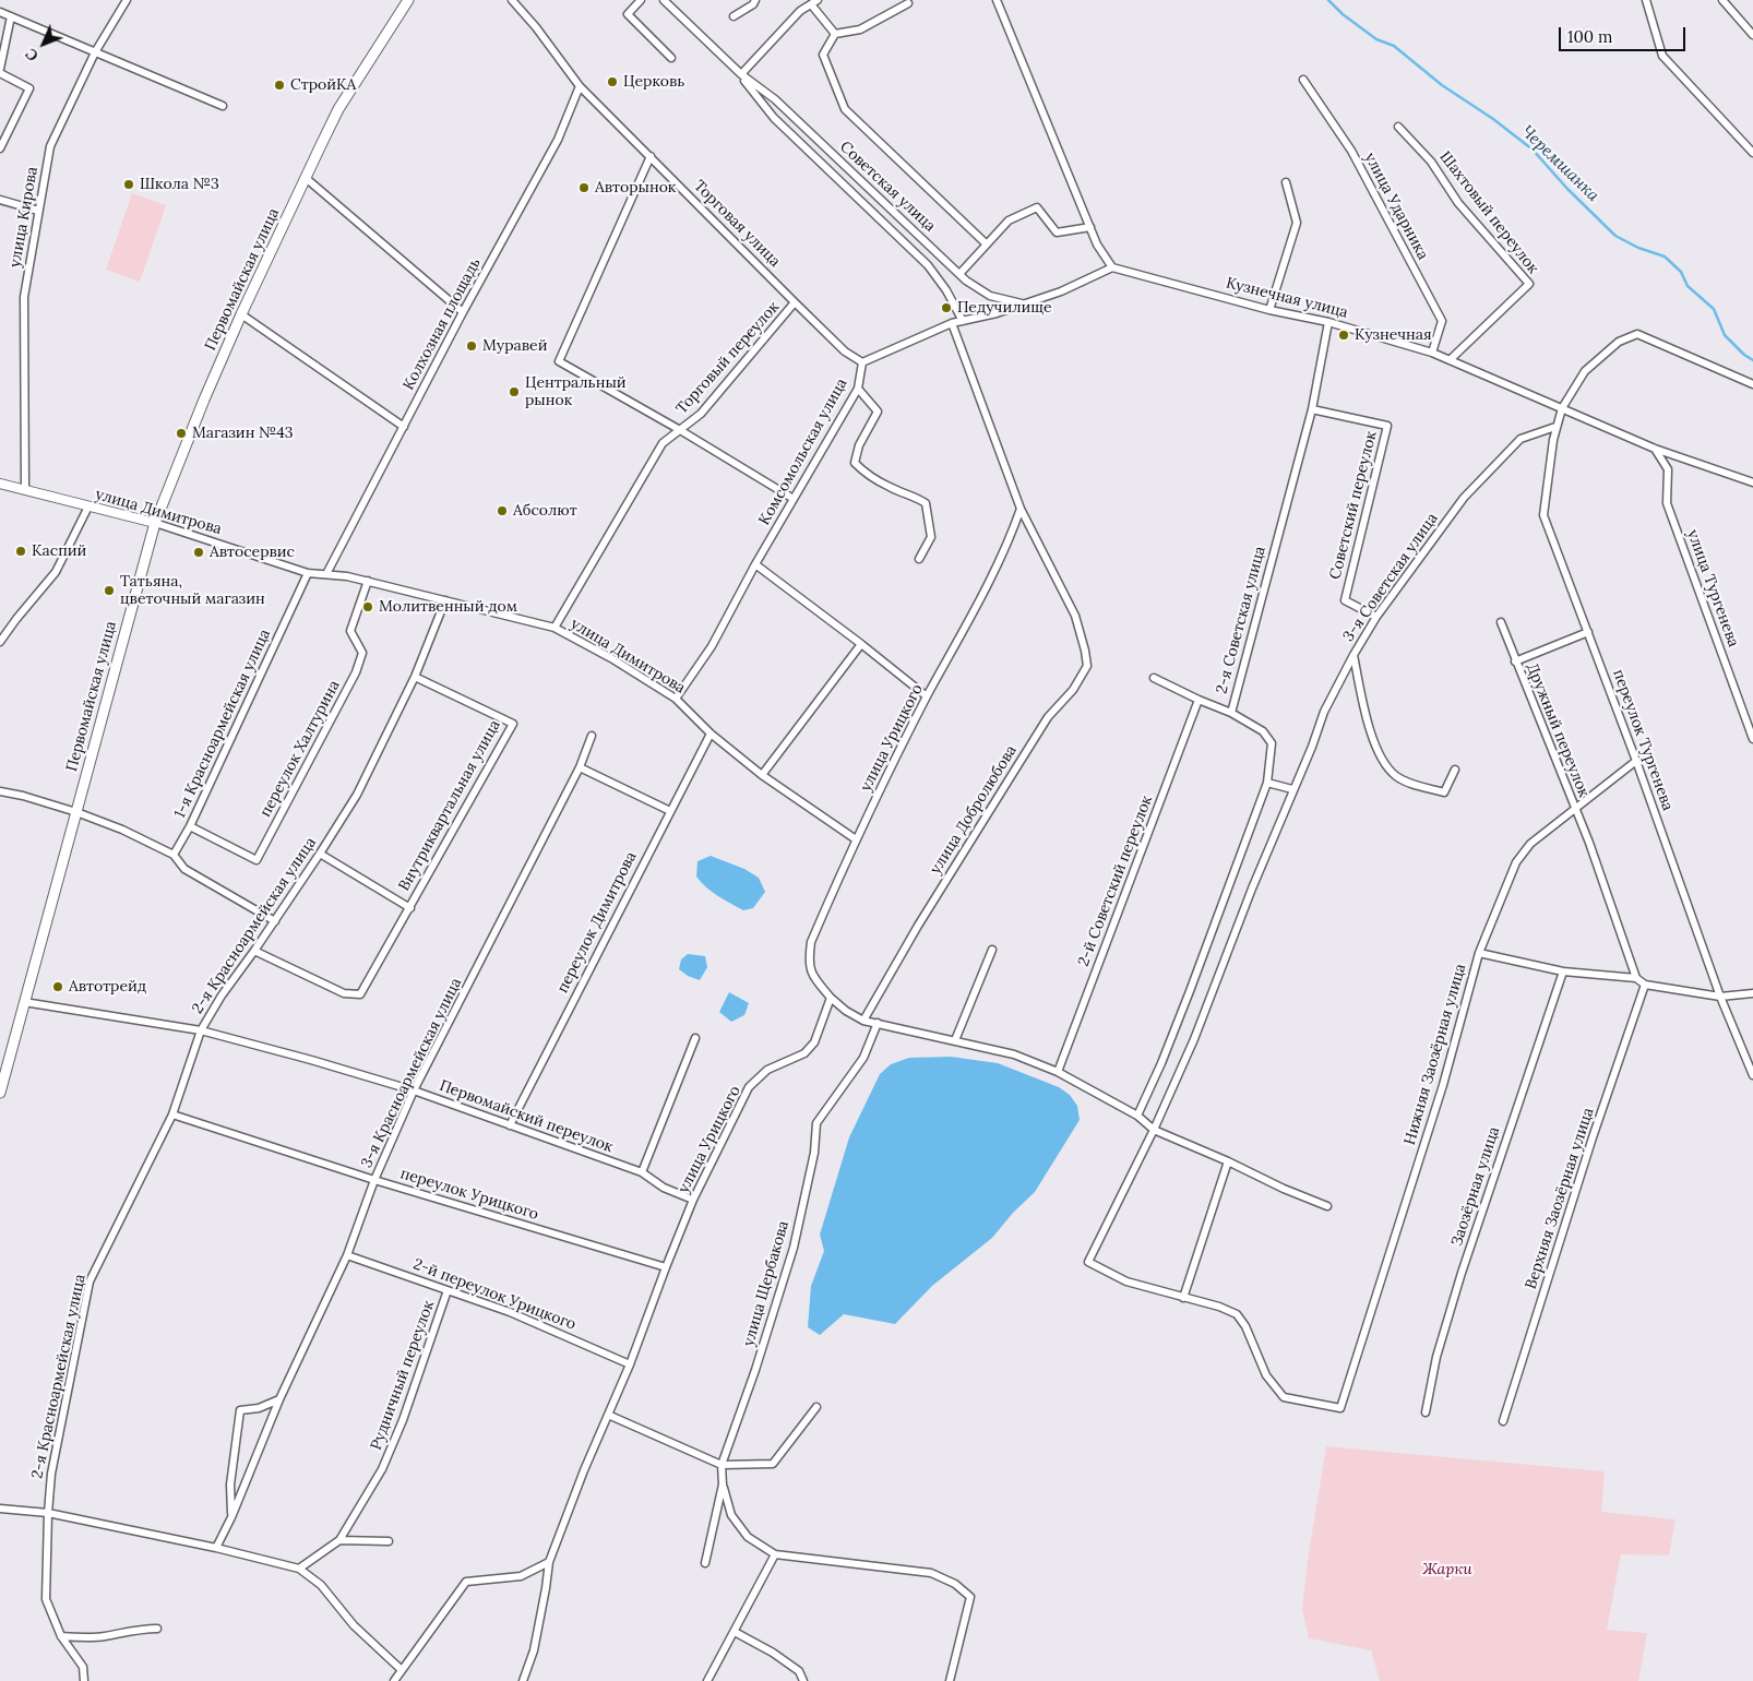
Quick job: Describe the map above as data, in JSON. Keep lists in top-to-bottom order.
{
  "streets": {
    "main road": ["Первомайская улица"],
    "street": [
      "Советская улица",
      "улица Ударника",
      "Шахтовый переулок",
      "улица Кирова",
      "Торговая улица",
      "Кузнечная улица",
      "Колхозная площадь",
      "Торговый переулок",
      "Комсомольская улица",
      "Советский переулок",
      "улица Димитрова",
      "3-я Советская улица",
      "улица Тургенева",
      "2-я Советская улица",
      "1-я Красноармейская улица",
      "Дружный переулок",
      "улица Урицкого",
      "переулок Тургенева",
      "переулок Халтурина",
      "Внутриквартальная улица",
      "улица Добролюбова",
      "2-й Советский переулок",
      "переулок Димитрова",
      "2-я Красноармейская улица",
      "Нижняя Заозёрная улица",
      "3-я Красноармейская улица",
      "Первомайский переулок",
      "Заозёрная улица",
      "переулок Урицкого",
      "Верхняя Заозёрная улица",
      "улица Щербакова",
      "2-й переулок Урицкого",
      "Рудничный переулок"
    ]
  },
  "crossings": [
    ["улица Ударника", "Кузнечная улица"],
    ["Шахтовый переулок", "Кузнечная улица"],
    ["улица Кирова", "улица Димитрова"],
    ["Торговая улица", "Колхозная площадь"],
    ["Торговая улица", "Торговый переулок"],
    ["Торговая улица", "Комсомольская улица"],
    ["Первомайская улица", "улица Димитрова"],
    ["Первомайская улица", "Первомайский переулок"],
    ["Кузнечная улица", "улица Тургенева"],
    ["Кузнечная улица", "2-я Советская улица"],
    ["Кузнечная улица", "переулок Тургенева"],
    ["Колхозная площадь", "улица Димитрова"],
    ["Торговый переулок", "улица Димитрова"],
    ["Комсомольская улица", "улица Димитрова"],
    ["Советский переулок", "3-я Советская улица"],
    ["Советский переулок", "2-я Советская улица"],
    ["улица Димитрова", "1-я Красноармейская улица"],
    ["улица Димитрова", "улица Урицкого"],
    ["улица Димитрова", "переулок Халтурина"],
    ["улица Димитрова", "переулок Димитрова"],
    ["улица Димитрова", "2-я Красноармейская улица"],
    ["3-я Советская улица", "переулок Тургенева"],
    ["1-я Красноармейская улица", "переулок Халтурина"],
    ["Дружный переулок", "переулок Тургенева"],
    ["Дружный переулок", "Нижняя Заозёрная улица"],
    ["улица Урицкого", "улица Добролюбова"],
    ["улица Урицкого", "Первомайский переулок"],
    ["улица Урицкого", "переулок Урицкого"],
    ["улица Урицкого", "2-й переулок Урицкого"],
    ["переулок Тургенева", "Нижняя Заозёрная улица"],
    ["Внутриквартальная улица", "2-я Красноармейская улица"],
    ["переулок Димитрова", "Первомайский переулок"],
    ["2-я Красноармейская улица", "Первомайский переулок"],
    ["2-я Красноармейская улица", "переулок Урицкого"],
    ["3-я Красноармейская улица", "Первомайский переулок"],
    ["3-я Красноармейская улица", "переулок Урицкого"],
    ["3-я Красноармейская улица", "2-й переулок Урицкого"],
    ["2-й переулок Урицкого", "Рудничный переулок"]
  ],
  "water": ["Черемшанка"],
  "parks": ["Жарки"],
  "places": [
    "Церковь",
    "СтройКА",
    "Школа №3",
    "Авторынок",
    "Педучилище",
    "Кузнечная",
    "Муравей",
    "Центральный рынок",
    "Магазин №43",
    "Абсолют",
    "Каспий",
    "Автосервис",
    "Татьяна, цветочный магазин",
    "Молитвенный дом",
    "Автотрейд"
  ],
  "scale_bar": "100 m",
  "north": "bottom left"
}
